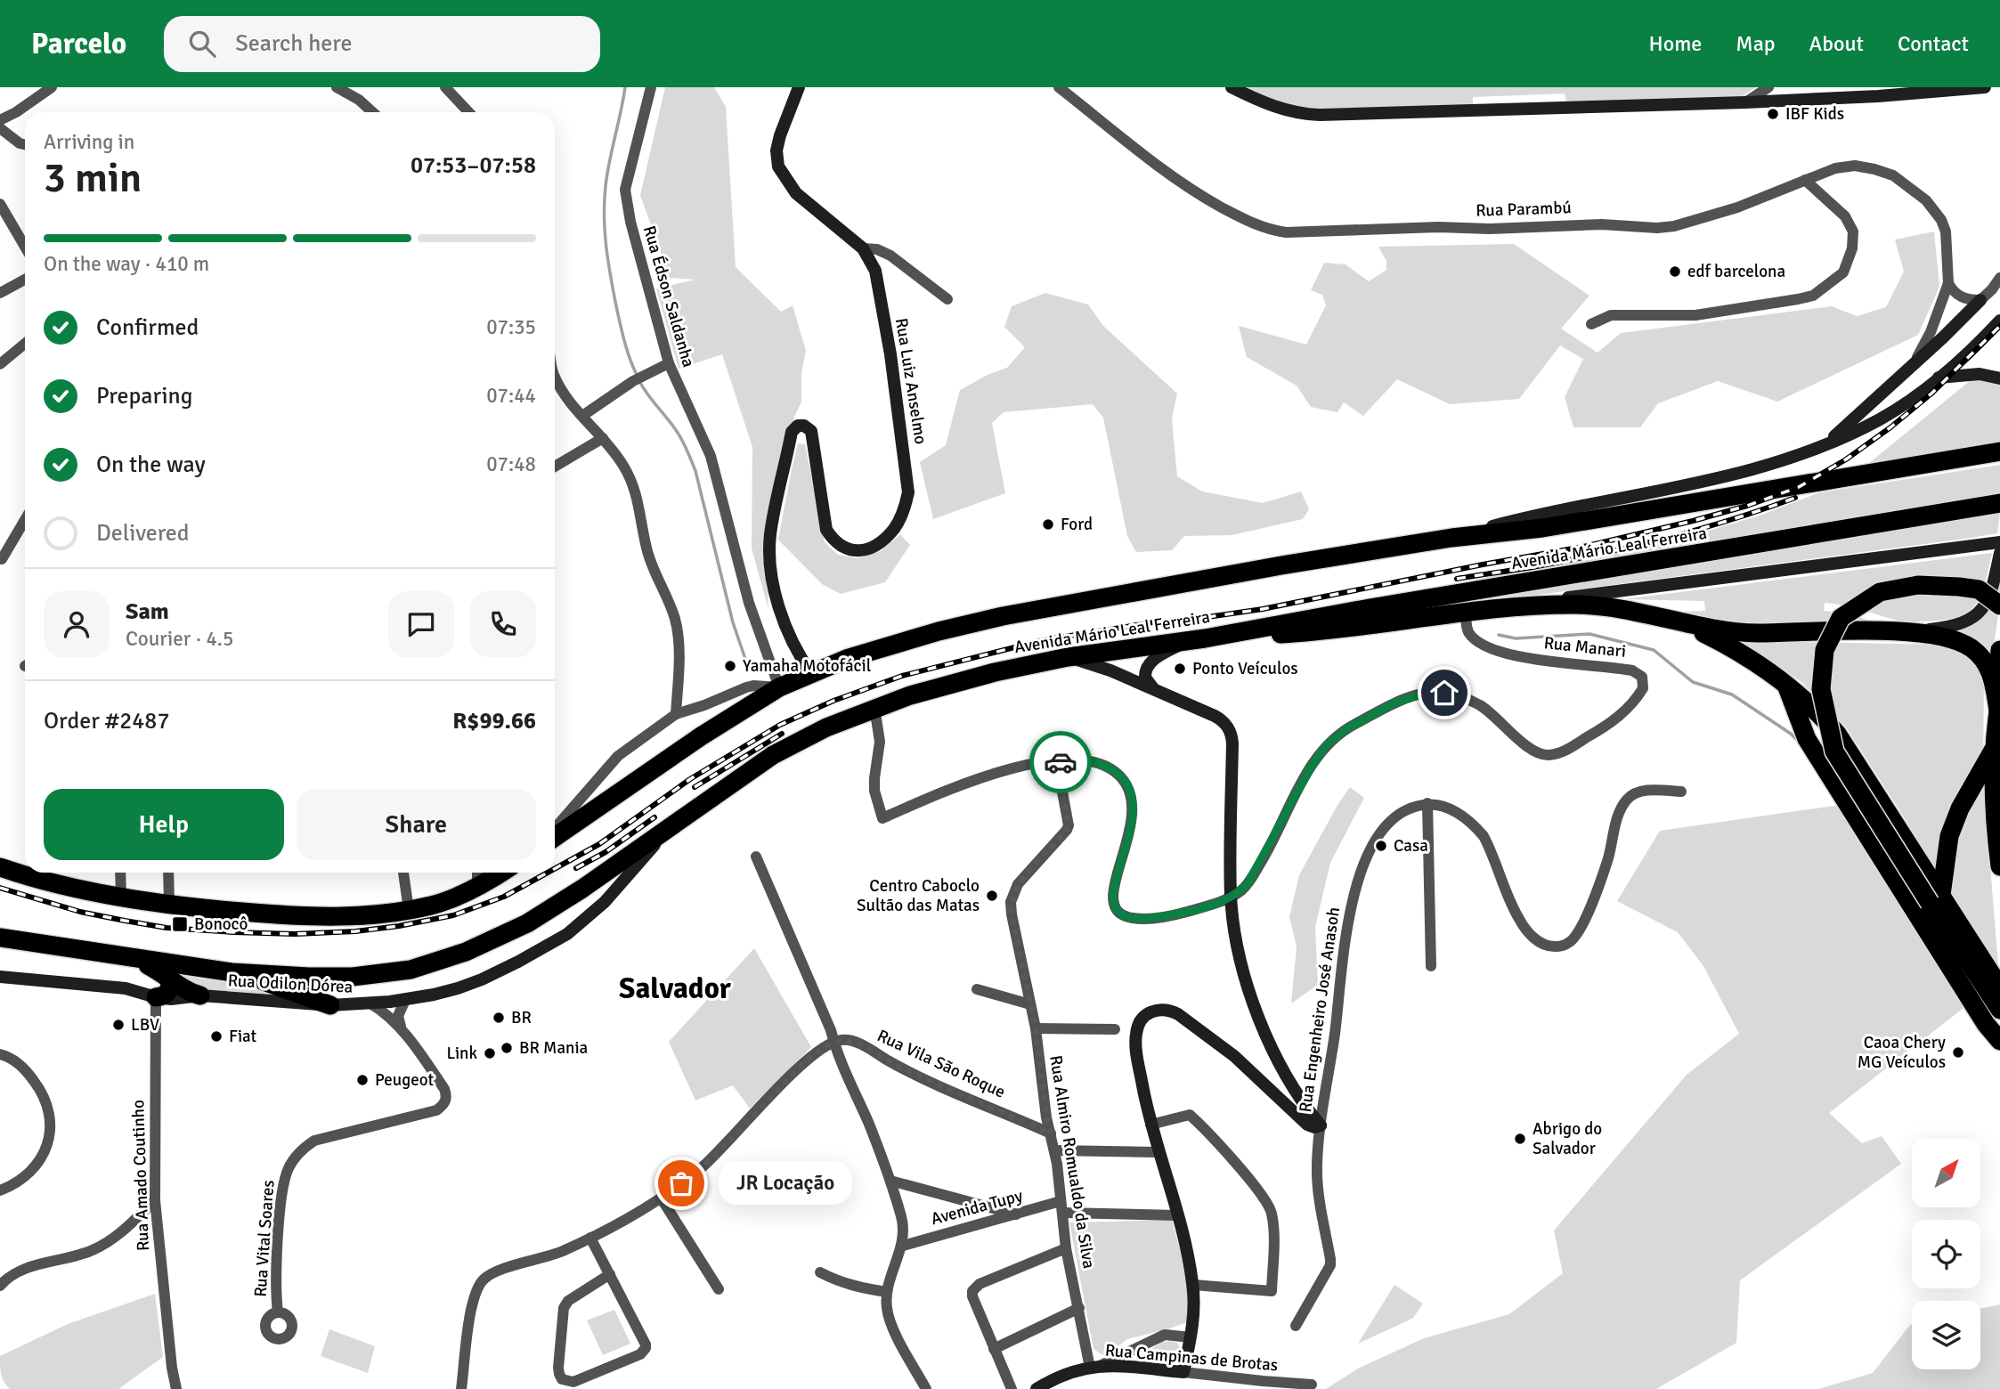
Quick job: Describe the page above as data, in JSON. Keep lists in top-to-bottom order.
{
  "streets": {
    "highway": ["Avenida Mário Leal Ferreira"],
    "street": [
      "Rua Parambú",
      "Rua Édson Saldanha",
      "Rua Luiz Anselmo",
      "Rua Manari",
      "Rua Odilon Dórea",
      "Rua Engenheiro José Anasoh",
      "Rua Vila São Roque",
      "Rua Almiro Romualdo da Silva",
      "Rua Amado Coutinho",
      "Avenida Tupy",
      "Rua Vital Soares",
      "Rua Campinas de Brotas"
    ]
  },
  "crossings": [
    ["Rua Édson Saldanha", "Avenida Mário Leal Ferreira"],
    ["Rua Luiz Anselmo", "Avenida Mário Leal Ferreira"],
    ["Avenida Mário Leal Ferreira", "Rua Odilon Dórea"],
    ["Rua Odilon Dórea", "Rua Amado Coutinho"],
    ["Rua Odilon Dórea", "Rua Vital Soares"],
    ["Rua Engenheiro José Anasoh", "Avenida Tupy"],
    ["Rua Engenheiro José Anasoh", "Rua Campinas de Brotas"],
    ["Rua Vila São Roque", "Rua Almiro Romualdo da Silva"],
    ["Rua Almiro Romualdo da Silva", "Avenida Tupy"],
    ["Rua Almiro Romualdo da Silva", "Rua Campinas de Brotas"]
  ],
  "districts": ["Salvador"],
  "places": {
    "other": [
      "IBF Kids",
      "edf barcelona",
      "Ford",
      "Yamaha Motofácil",
      "Ponto Veículos",
      "Casa",
      "Centro Caboclo Sultão das Matas",
      "BR",
      "LBV",
      "Fiat",
      "BR Mania",
      "Caoa Chery MG Veículos",
      "Link",
      "Peugeot",
      "Abrigo do Salvador",
      "JR Locação"
    ],
    "transit": ["Bonocô"]
  },
  "north": "top right",
  "page": {
    "header": "Parcelo",
    "search": "Search here",
    "nav": [
      "Home",
      "Map",
      "About",
      "Contact"
    ],
    "heading": ["3 min", "Arriving in", "07:53–07:58"],
    "panel": [
      "Sam",
      "Courier · 4.5",
      "Order #2487",
      "R$99.66"
    ],
    "bar": "On the way · 410 m",
    "list": [
      ["Confirmed", "07:35"],
      ["Preparing", "07:44"],
      ["On the way", "07:48"],
      "Delivered"
    ],
    "buttons": ["Help", "Share"],
    "bubble": "JR Locação"
  }
}
